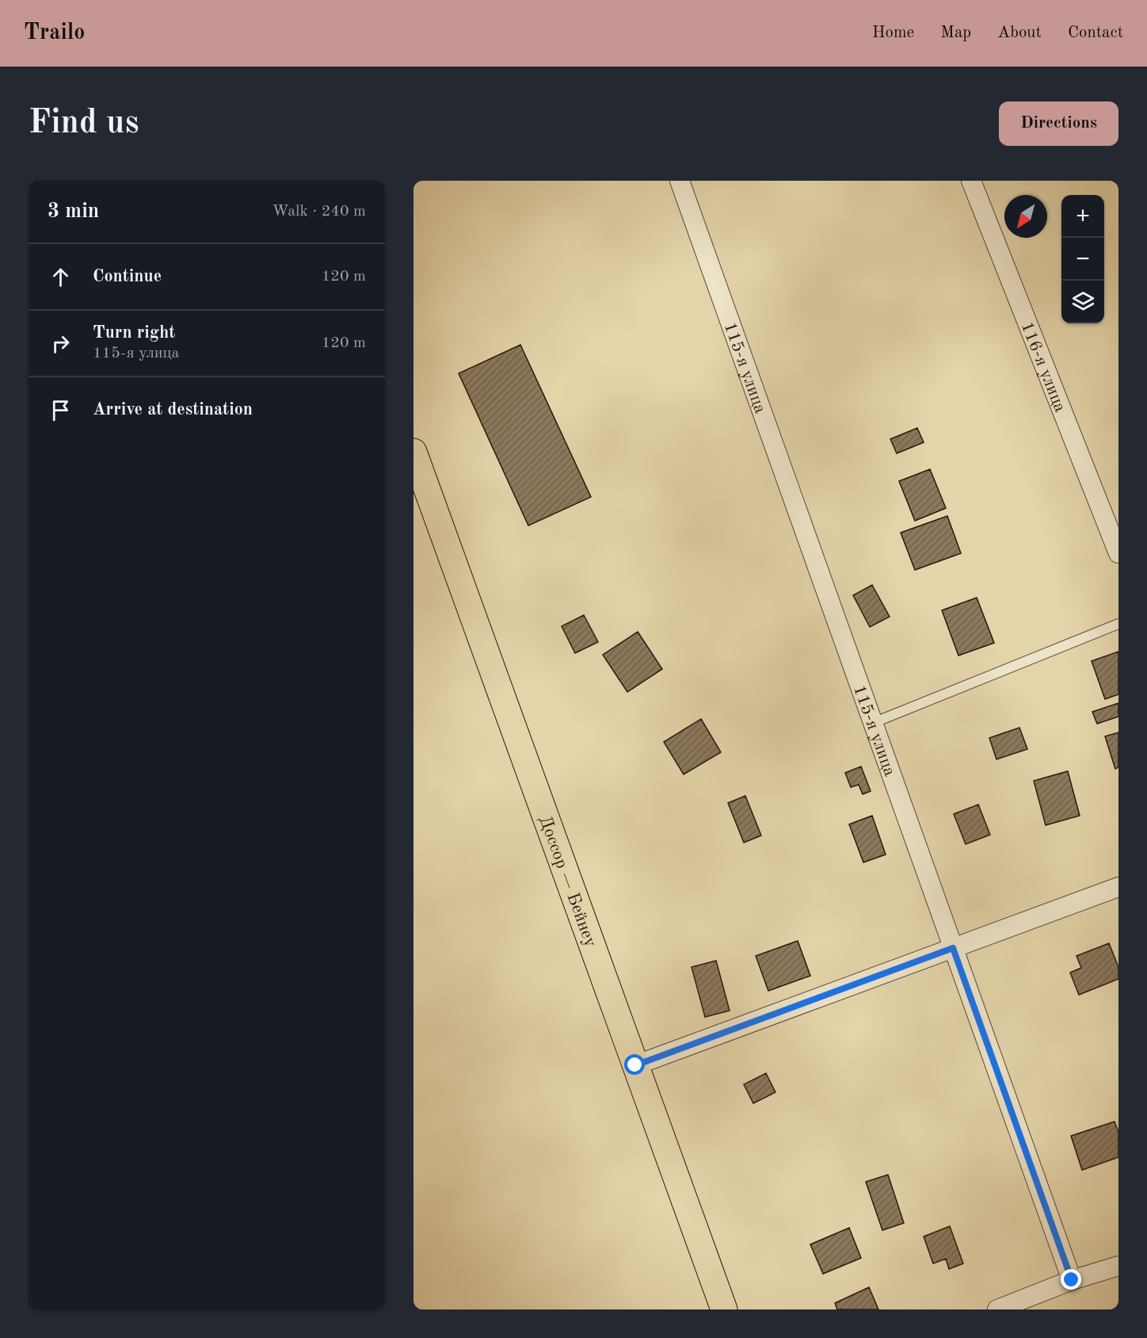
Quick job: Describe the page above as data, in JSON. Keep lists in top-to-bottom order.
{
  "streets": {
    "highway": ["Доссор — Бейнеу"],
    "street": ["116-я улица", "115-я улица"]
  },
  "north": "bottom left",
  "page": {
    "header": "Trailo",
    "nav": [
      "Home",
      "Map",
      "About",
      "Contact"
    ],
    "buttons": "Directions",
    "title": "Find us",
    "heading": ["3 min", "Walk · 240 m"],
    "map_buttons": ["+", "−"],
    "list": [
      ["Continue", "120 m"],
      ["Turn right", "115-я улица", "120 m"],
      "Arrive at destination"
    ]
  }
}
